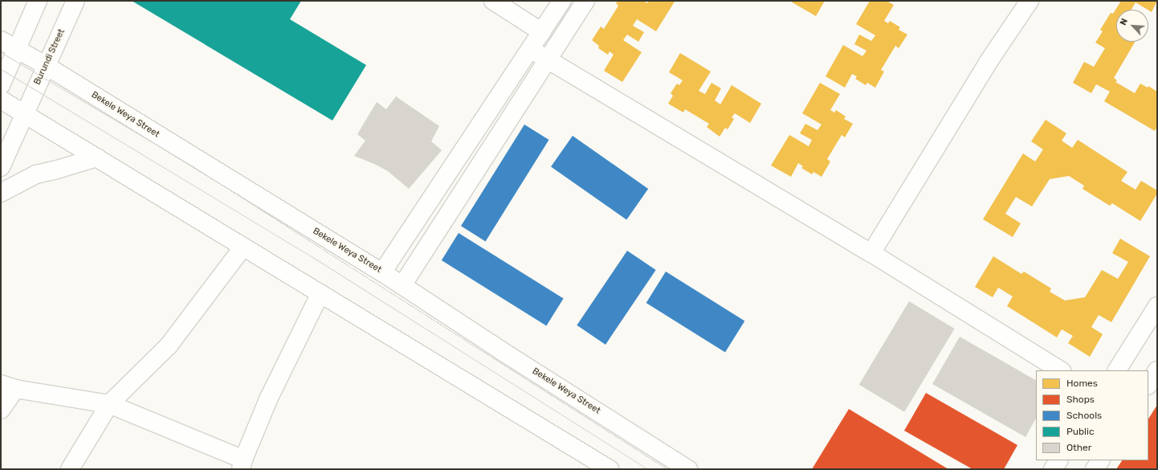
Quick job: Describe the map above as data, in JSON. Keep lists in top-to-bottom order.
{
  "streets": {
    "street": ["Burundi Street", "Bekele Weya Street"]
  },
  "crossings": [
    ["Burundi Street", "Bekele Weya Street"]
  ],
  "legend": [
    "Homes",
    "Shops",
    "Schools",
    "Public",
    "Other"
  ],
  "north": "top left"
}
